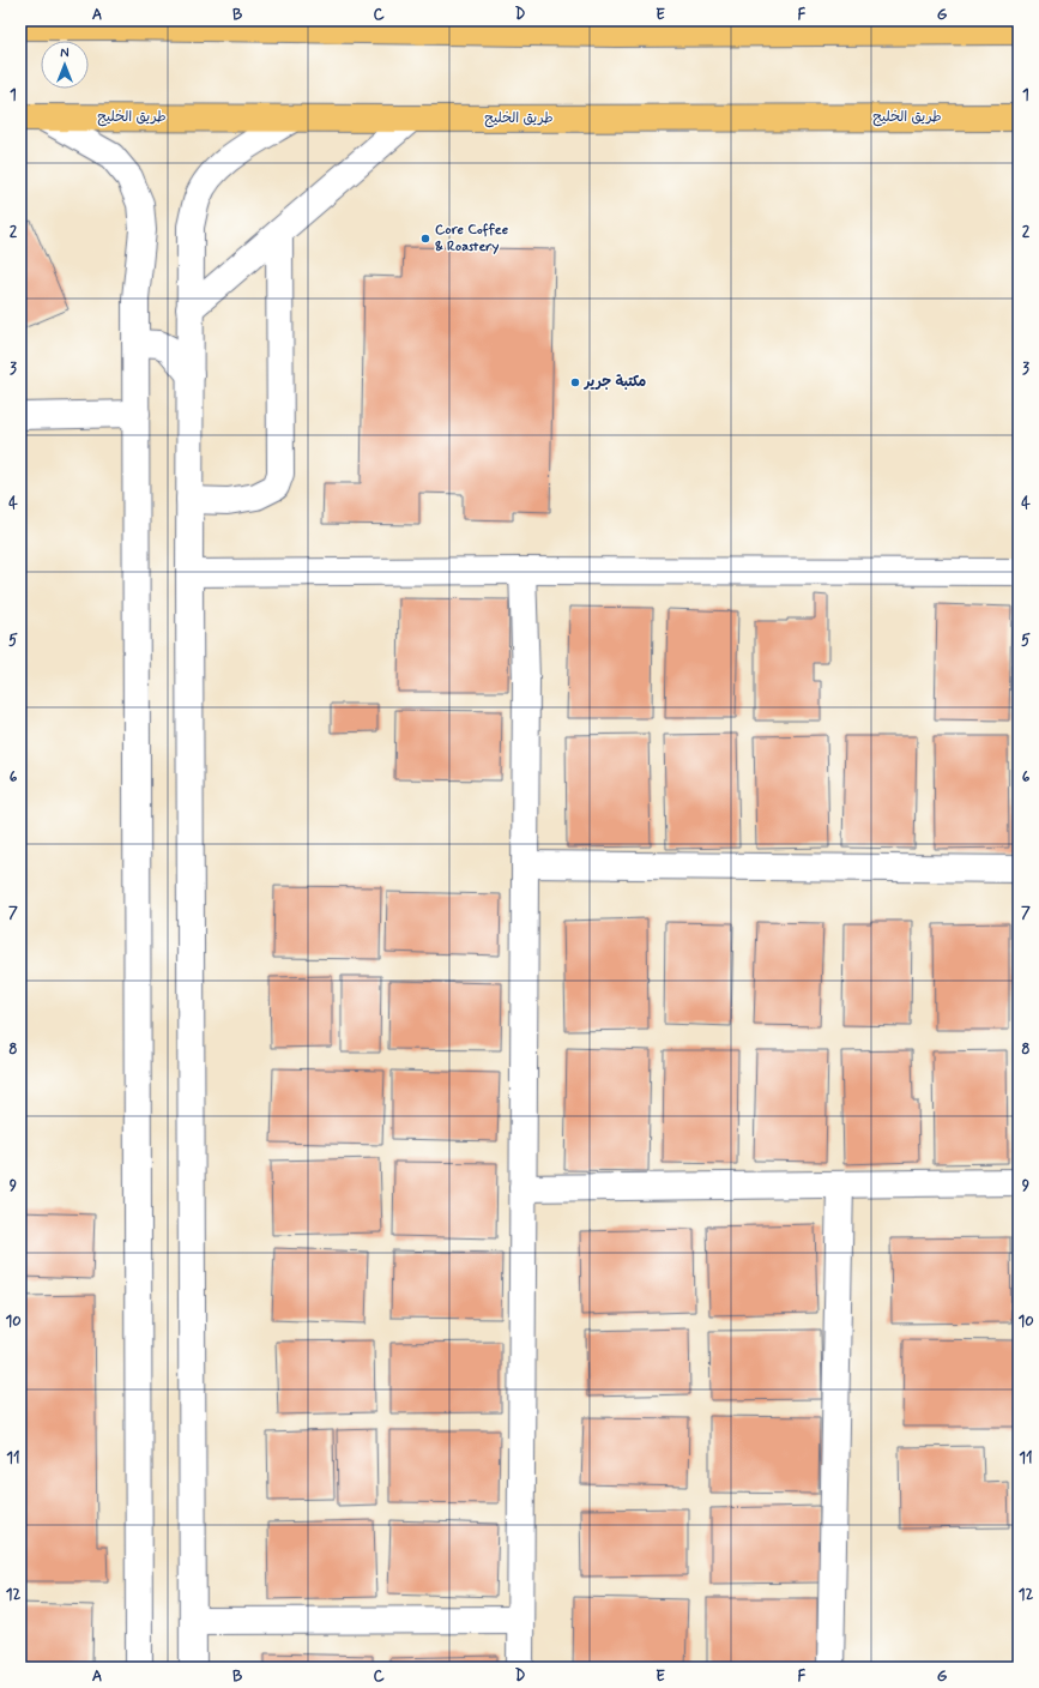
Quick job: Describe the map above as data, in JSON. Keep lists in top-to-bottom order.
{
  "streets": {
    "main road": ["طريق الخليج"]
  },
  "places": ["Core Coffee & Roastery", "مكتبة جرير"],
  "north": "top",
  "grid": {
    "columns": [
      "A",
      "B",
      "C",
      "D",
      "E",
      "F",
      "G"
    ],
    "rows": [
      "1",
      "2",
      "3",
      "4",
      "5",
      "6",
      "7",
      "8",
      "9",
      "10",
      "11",
      "12"
    ]
  }
}
